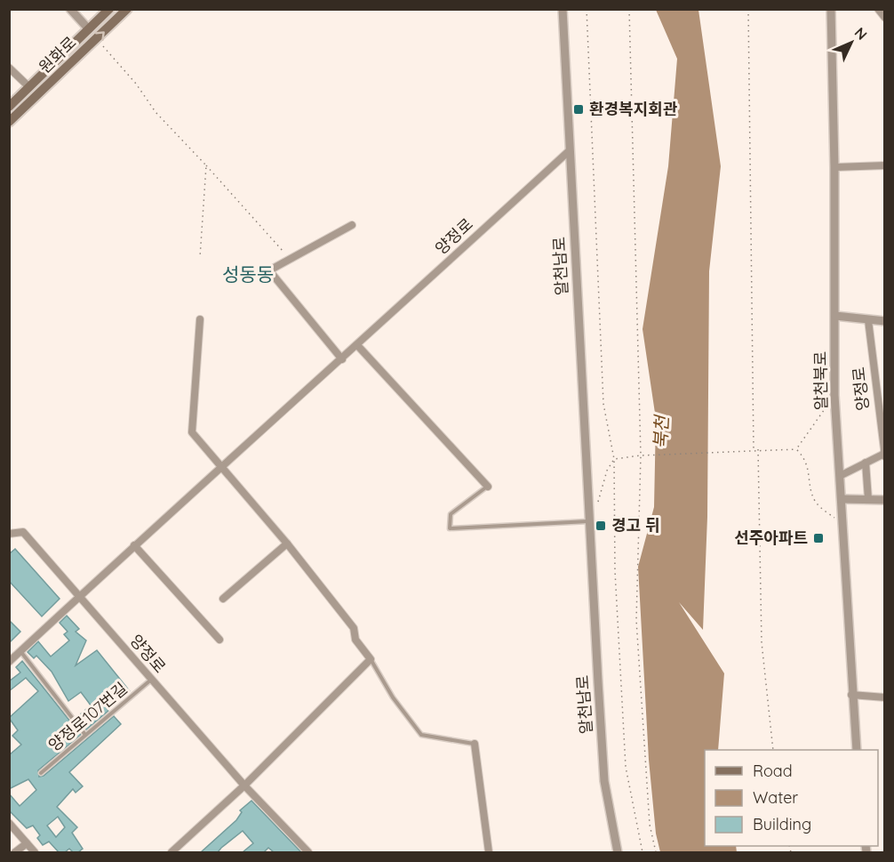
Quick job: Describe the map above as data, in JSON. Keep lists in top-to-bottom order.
{
  "streets": {
    "main road": ["원화로"],
    "street": ["양정로", "알천남로", "알천북로"],
    "lane": ["양정로107번길"]
  },
  "crossings": [
    ["양정로", "알천남로"],
    ["양정로", "양정로107번길"]
  ],
  "districts": ["성동동"],
  "water": ["북천"],
  "places": {
    "transit": ["환경복지회관", "경고 뒤", "선주아파트"]
  },
  "legend": ["Road", "Water", "Building"],
  "north": "top right"
}
